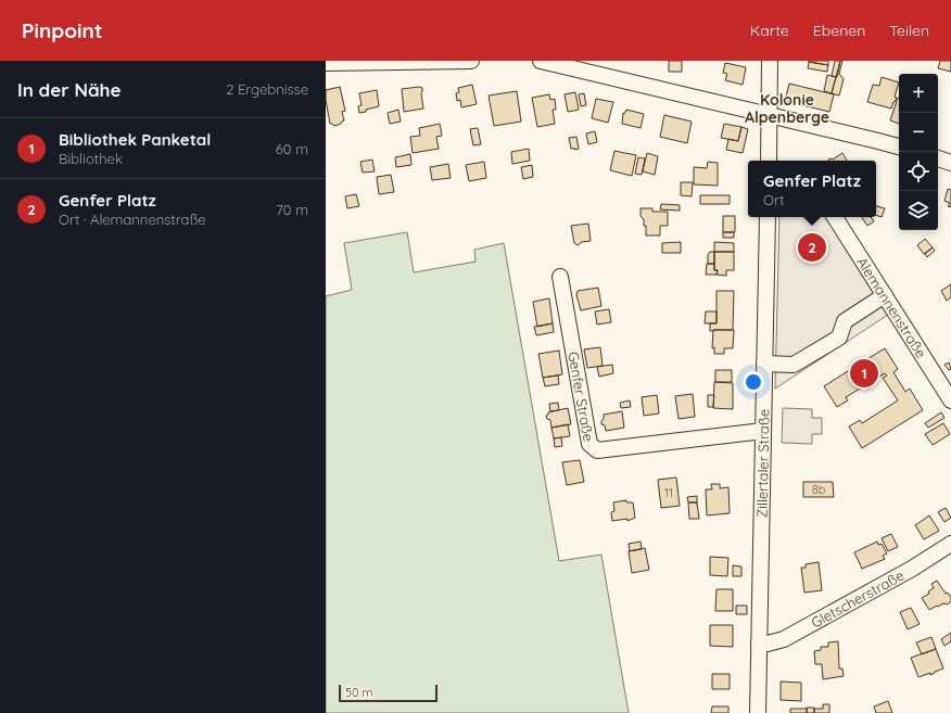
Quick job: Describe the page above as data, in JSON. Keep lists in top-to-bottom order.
{
  "streets": {
    "street": [
      "Alemannenstraße",
      "Genfer Straße",
      "Zillertaler Straße",
      "Gletscherstraße"
    ]
  },
  "crossings": [
    ["Genfer Straße", "Zillertaler Straße"],
    ["Zillertaler Straße", "Gletscherstraße"]
  ],
  "districts": ["Kolonie Alpenberge"],
  "house_numbers": ["8b", "11"],
  "scale_bar": "50 m",
  "page": {
    "header": "Pinpoint",
    "nav": ["Karte", "Ebenen", "Teilen"],
    "heading": ["In der Nähe", "2 Ergebnisse"],
    "map_buttons": ["+", "−"],
    "list": [
      {
        "mark": "1",
        "name": "Bibliothek Panketal",
        "note": "Bibliothek",
        "value": "60 m"
      },
      {
        "mark": "2",
        "name": "Genfer Platz",
        "note": "Ort · Alemannenstraße",
        "value": "70 m"
      }
    ],
    "popup": ["Genfer Platz", "Ort"],
    "pins": ["2", "1"],
    "scale": "50 m"
  }
}
